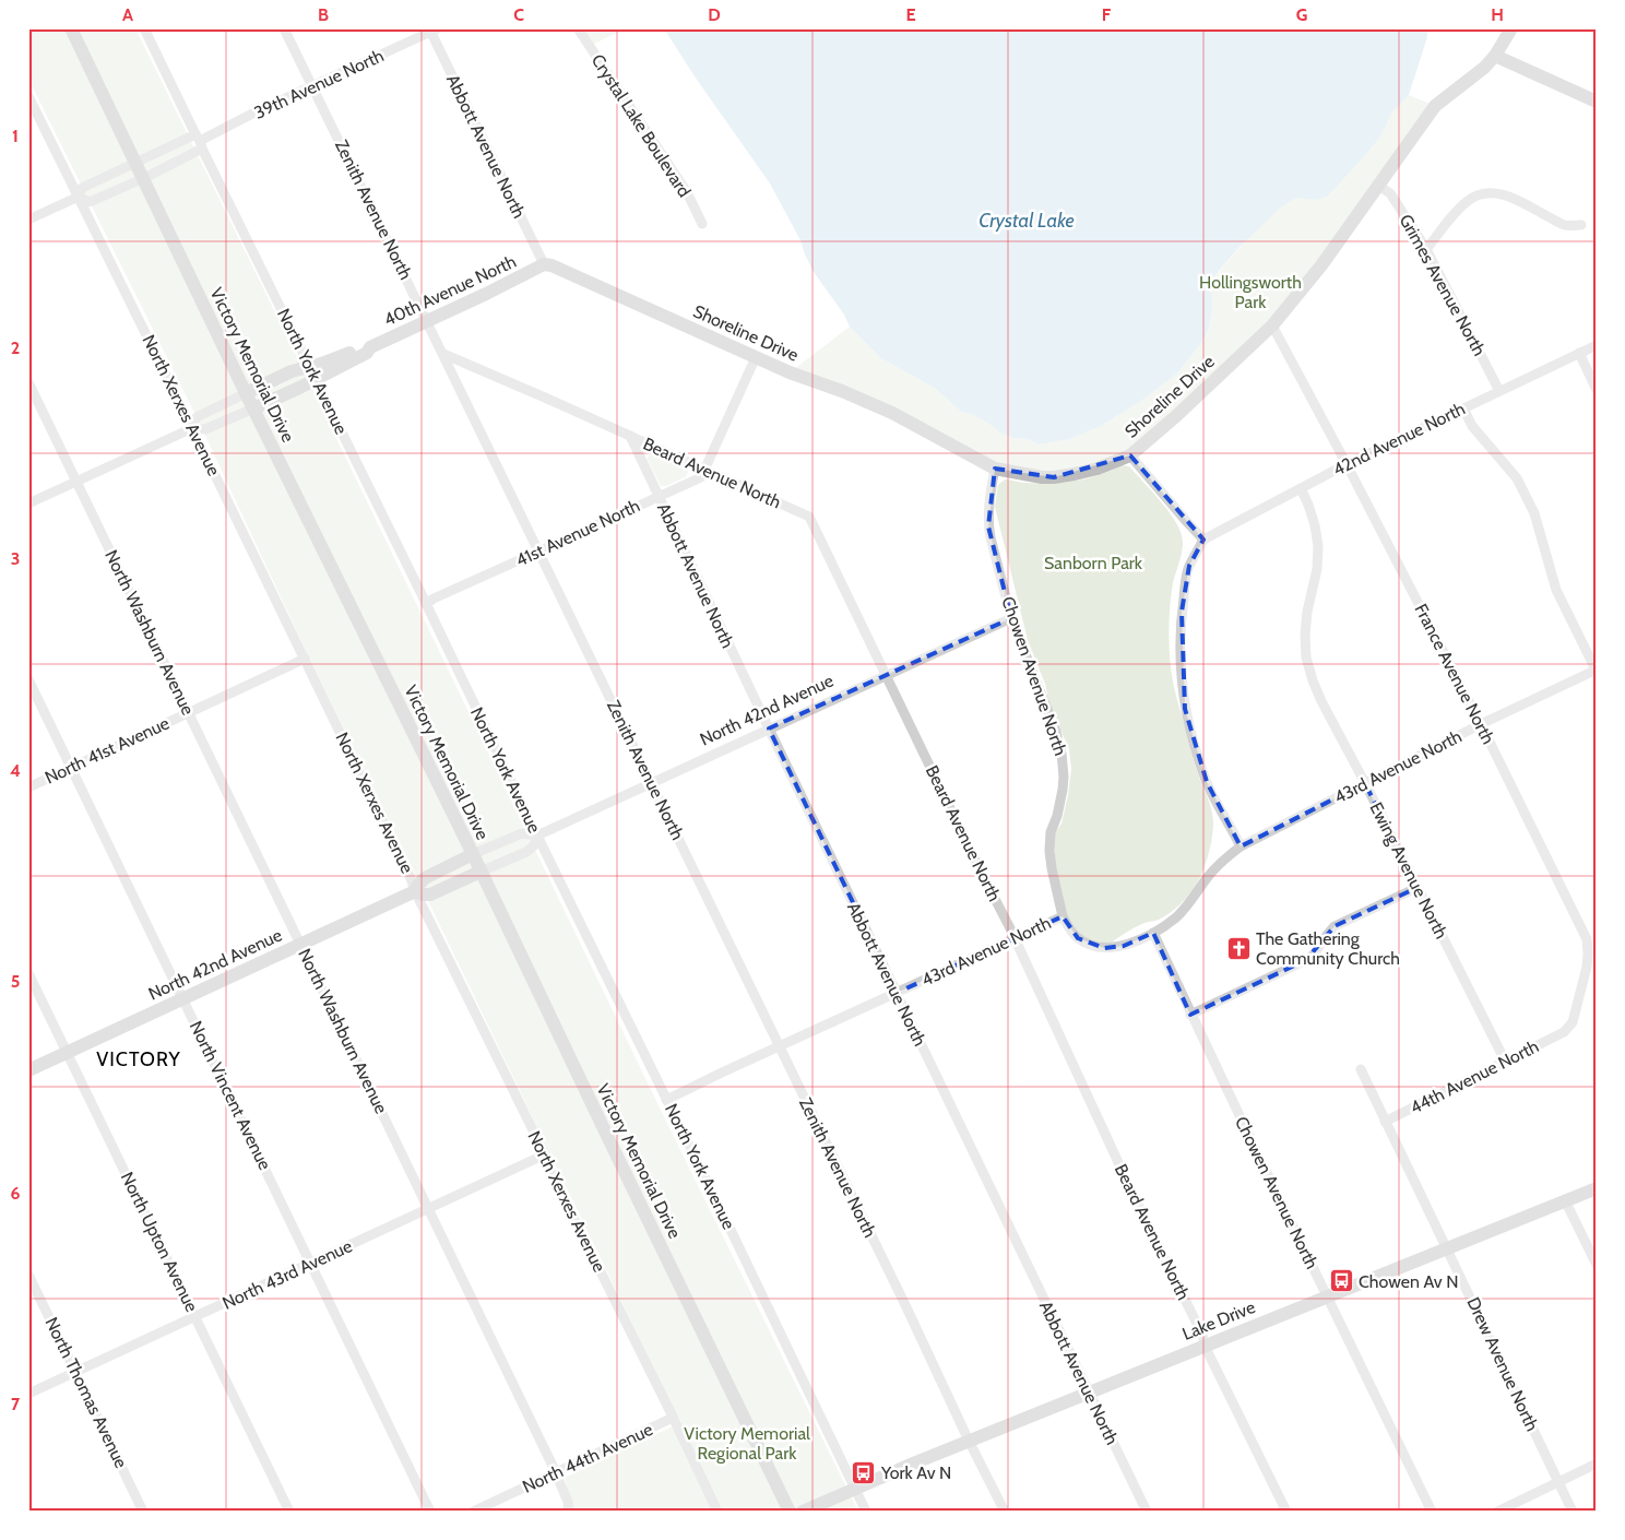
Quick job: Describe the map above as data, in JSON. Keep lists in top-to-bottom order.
{
  "streets": {
    "street": [
      "39th Avenue North",
      "Crystal Lake Boulevard",
      "Abbott Avenue North",
      "Zenith Avenue North",
      "Grimes Avenue North",
      "40th Avenue North",
      "Shoreline Drive",
      "Victory Memorial Drive",
      "North York Avenue",
      "North Xerxes Avenue",
      "42nd Avenue North",
      "Beard Avenue North",
      "41st Avenue North",
      "North Washburn Avenue",
      "France Avenue North",
      "Chowen Avenue North",
      "North 42nd Avenue",
      "North 41st Avenue",
      "43rd Avenue North",
      "Ewing Avenue North",
      "44th Avenue North",
      "North Vincent Avenue",
      "North Upton Avenue",
      "North 43rd Avenue",
      "Lake Drive",
      "Drew Avenue North",
      "North Thomas Avenue",
      "North 44th Avenue"
    ]
  },
  "crossings": [
    ["39th Avenue North", "Abbott Avenue North"],
    ["39th Avenue North", "Zenith Avenue North"],
    ["39th Avenue North", "North York Avenue"],
    ["Abbott Avenue North", "40th Avenue North"],
    ["Abbott Avenue North", "Shoreline Drive"],
    ["Abbott Avenue North", "Beard Avenue North"],
    ["Abbott Avenue North", "41st Avenue North"],
    ["Abbott Avenue North", "North 42nd Avenue"],
    ["Abbott Avenue North", "43rd Avenue North"],
    ["Abbott Avenue North", "Lake Drive"],
    ["Zenith Avenue North", "40th Avenue North"],
    ["Zenith Avenue North", "Beard Avenue North"],
    ["Zenith Avenue North", "41st Avenue North"],
    ["Zenith Avenue North", "North 42nd Avenue"],
    ["Zenith Avenue North", "43rd Avenue North"],
    ["Zenith Avenue North", "Lake Drive"],
    ["Grimes Avenue North", "Shoreline Drive"],
    ["Grimes Avenue North", "42nd Avenue North"],
    ["40th Avenue North", "Shoreline Drive"],
    ["40th Avenue North", "North York Avenue"],
    ["Shoreline Drive", "France Avenue North"],
    ["Shoreline Drive", "Chowen Avenue North"],
    ["Victory Memorial Drive", "North 42nd Avenue"],
    ["North York Avenue", "41st Avenue North"],
    ["North York Avenue", "North 42nd Avenue"],
    ["North York Avenue", "43rd Avenue North"],
    ["North York Avenue", "Lake Drive"],
    ["North Xerxes Avenue", "North 42nd Avenue"],
    ["North Xerxes Avenue", "North 41st Avenue"],
    ["North Xerxes Avenue", "North 43rd Avenue"],
    ["North Xerxes Avenue", "North 44th Avenue"],
    ["42nd Avenue North", "France Avenue North"],
    ["42nd Avenue North", "Ewing Avenue North"],
    ["Beard Avenue North", "41st Avenue North"],
    ["Beard Avenue North", "North 42nd Avenue"],
    ["Beard Avenue North", "43rd Avenue North"],
    ["Beard Avenue North", "Lake Drive"],
    ["North Washburn Avenue", "North 42nd Avenue"],
    ["North Washburn Avenue", "North 41st Avenue"],
    ["North Washburn Avenue", "North 43rd Avenue"],
    ["North Washburn Avenue", "North 44th Avenue"],
    ["France Avenue North", "43rd Avenue North"],
    ["France Avenue North", "44th Avenue North"],
    ["Chowen Avenue North", "North 42nd Avenue"],
    ["Chowen Avenue North", "43rd Avenue North"],
    ["Chowen Avenue North", "Lake Drive"],
    ["North 42nd Avenue", "North Vincent Avenue"],
    ["North 42nd Avenue", "North Upton Avenue"],
    ["North 41st Avenue", "North Vincent Avenue"],
    ["43rd Avenue North", "Ewing Avenue North"],
    ["Ewing Avenue North", "44th Avenue North"],
    ["44th Avenue North", "Drew Avenue North"],
    ["North Vincent Avenue", "North 43rd Avenue"],
    ["North Upton Avenue", "North 43rd Avenue"],
    ["North 43rd Avenue", "North Thomas Avenue"],
    ["Lake Drive", "Drew Avenue North"]
  ],
  "districts": ["VICTORY"],
  "water": ["Crystal Lake"],
  "parks": ["Hollingsworth Park", "Sanborn Park", "Victory Memorial Regional Park"],
  "places": {
    "church": ["The Gathering Community Church"],
    "bus stop": ["Chowen Av N", "York Av N"]
  },
  "grid": {
    "columns": [
      "A",
      "B",
      "C",
      "D",
      "E",
      "F",
      "G",
      "H"
    ],
    "rows": [
      "1",
      "2",
      "3",
      "4",
      "5",
      "6",
      "7"
    ]
  }
}
